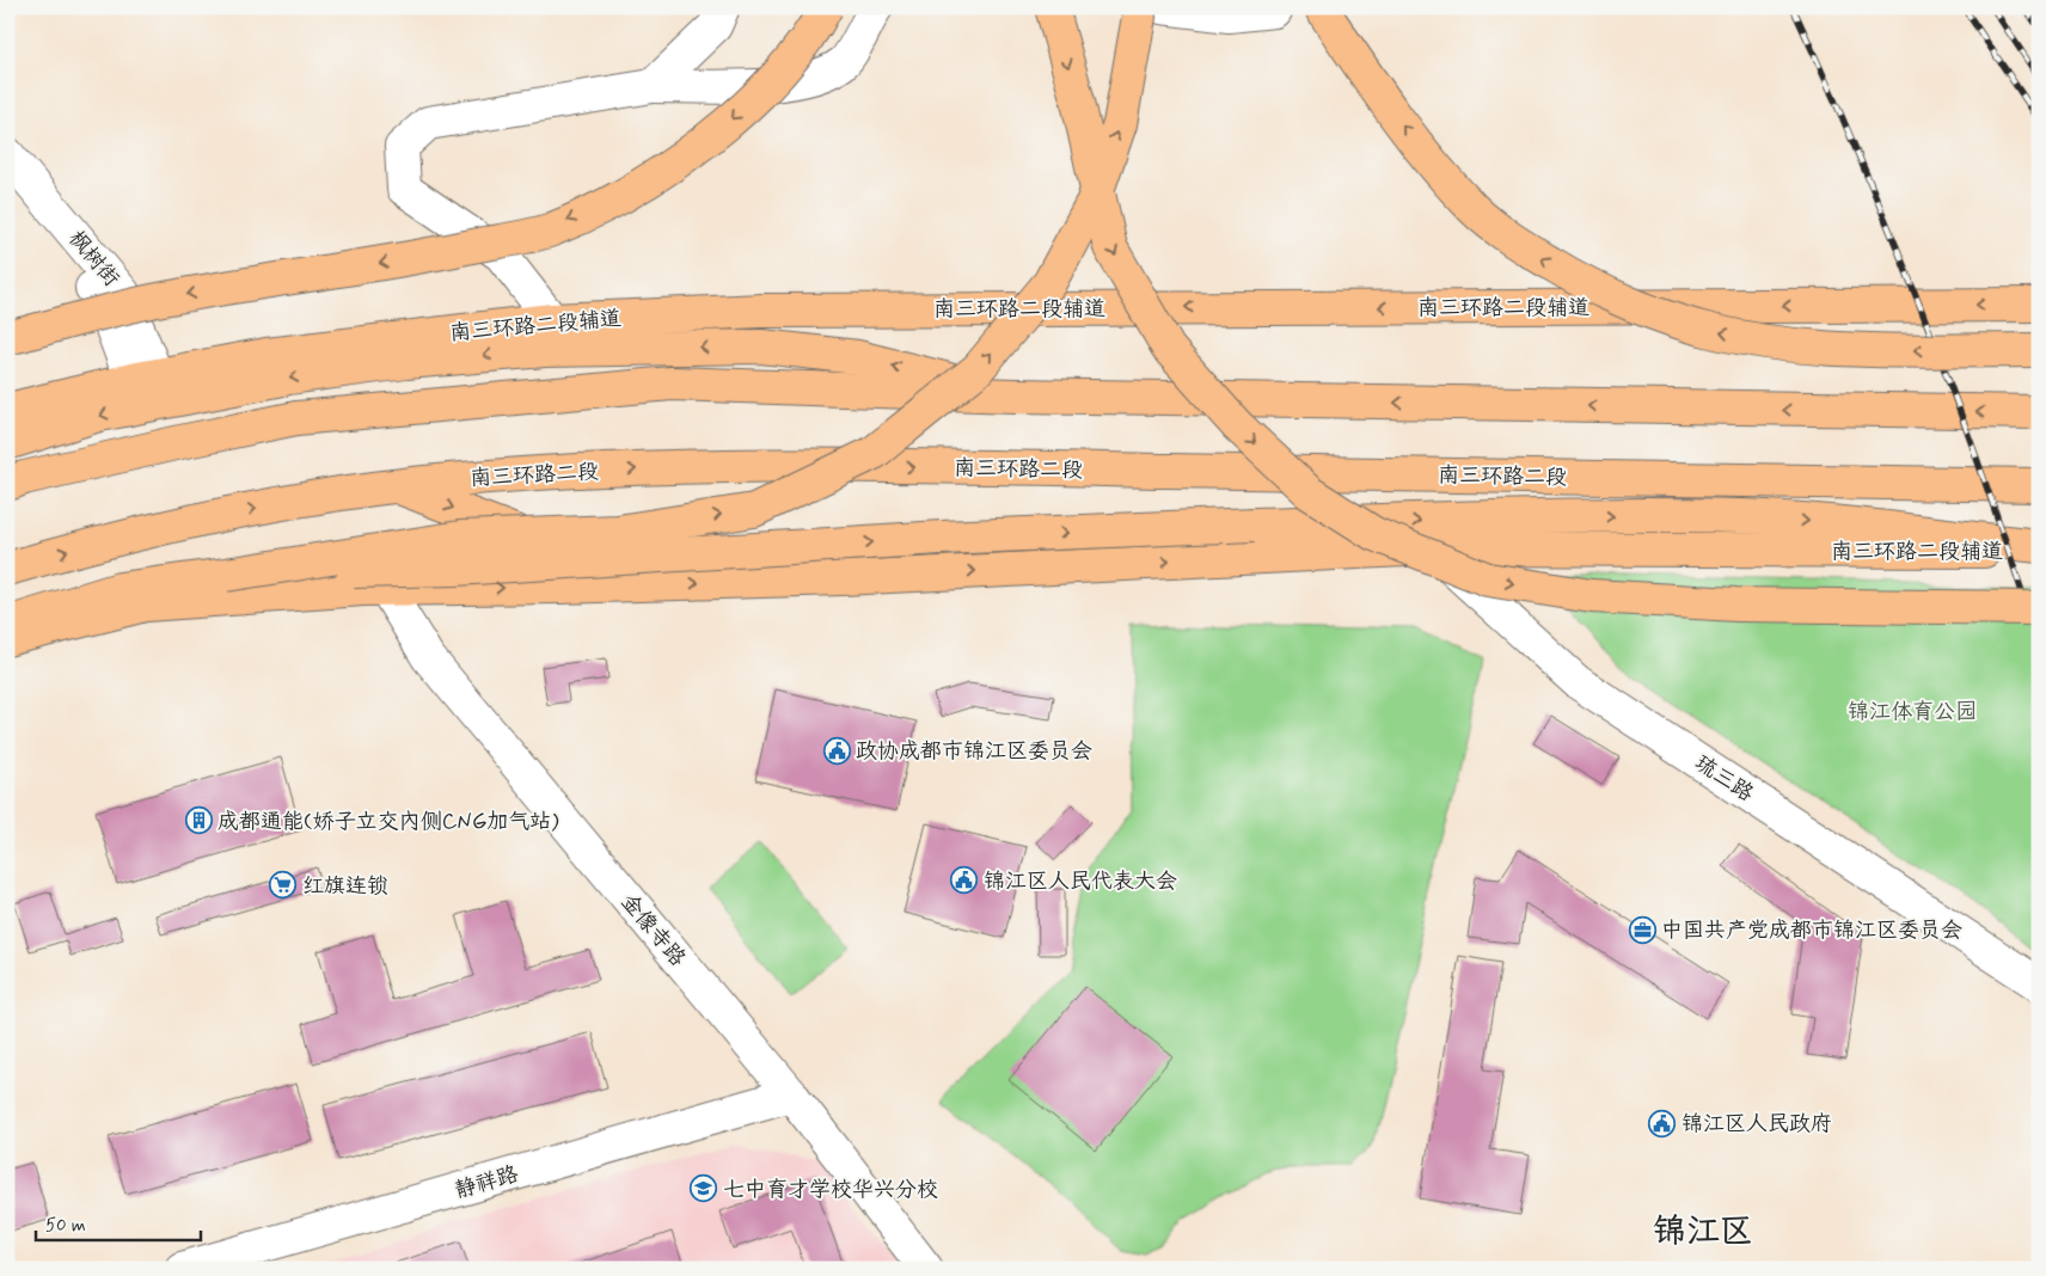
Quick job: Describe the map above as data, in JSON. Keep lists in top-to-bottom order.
{
  "streets": {
    "main road": ["南三环路二段辅道", "南三环路二段"],
    "street": [
      "枫树街",
      "琉三路",
      "金像寺路",
      "静祥路"
    ]
  },
  "crossings": [
    ["枫树街", "南三环路二段辅道"],
    ["南三环路二段辅道", "琉三路"],
    ["南三环路二段辅道", "金像寺路"],
    ["金像寺路", "静祥路"]
  ],
  "districts": ["锦江区"],
  "parks": ["锦江体育公园"],
  "places": {
    "public building": ["政协成都市锦江区委员会", "锦江区人民代表大会", "锦江区人民政府"],
    "building": ["成都通能(娇子立交内侧CNG加气站)"],
    "supermarket": ["红旗连锁"],
    "office": ["中国共产党成都市锦江区委员会"],
    "school or university": ["七中育才学校华兴分校"]
  },
  "scale_bar": "50 m"
}
